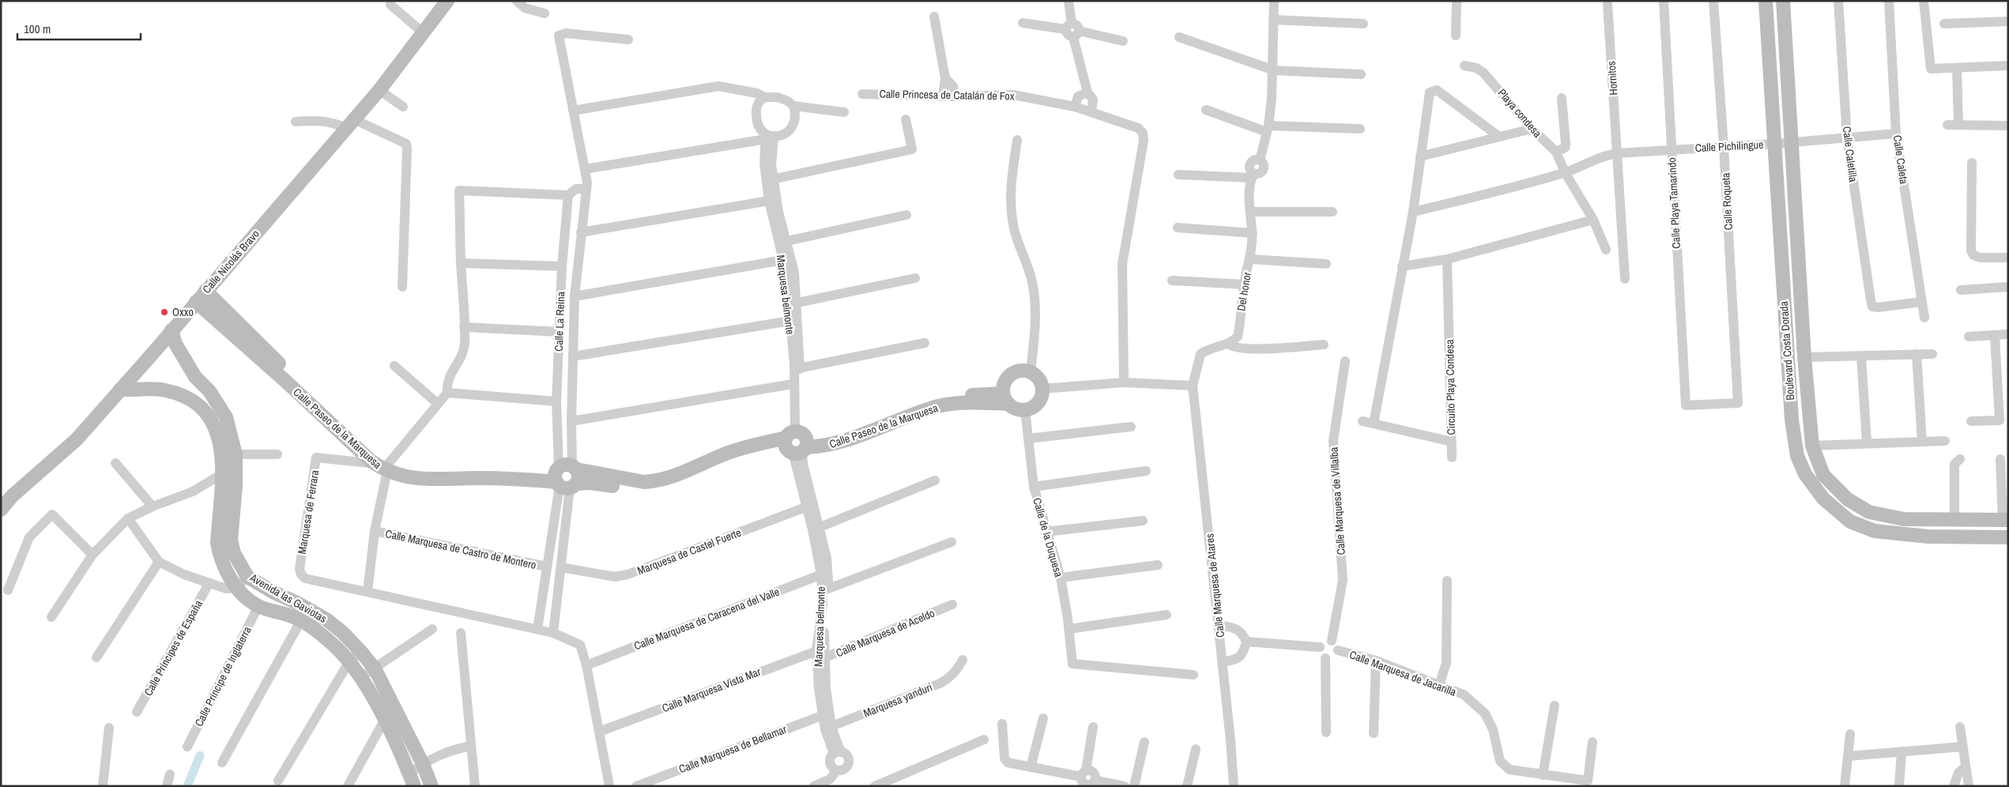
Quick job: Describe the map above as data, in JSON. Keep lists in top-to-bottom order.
{
  "streets": {
    "street": [
      "Hornitos",
      "Calle Princesa de Catalán de Fox",
      "Playa condesa",
      "Calle Pichilingue",
      "Calle Caletilla",
      "Calle Caleta",
      "Calle Roqueta",
      "Calle Playa Tamarindo",
      "Calle Nicolás Bravo",
      "Del honor",
      "Marquesa belmonte",
      "Calle La Reina",
      "Boulevard Costa Dorada",
      "Circuito Playa Condesa",
      "Calle Paseo de la Marquesa",
      "Calle Marquesa de Villalba",
      "Marquesa de Ferrara",
      "Calle de la Duquesa",
      "Calle Marquesa de Castro de Montero",
      "Marquesa de Castel Fuerte",
      "Calle Marquesa de Atares",
      "Avenida las Gaviotas",
      "Calle Marquesa de Caracena del Valle",
      "Calle Marquesa de Aceldo",
      "Calle Príncipes de España",
      "Calle Marquesa de Jacarilla",
      "Calle Príncipe de Inglaterra",
      "Calle Marquesa Vista Mar",
      "Marquesa yanduri",
      "Calle Marquesa de Bellamar"
    ]
  },
  "crossings": [
    ["Hornitos", "Calle Pichilingue"],
    ["Playa condesa", "Calle Pichilingue"],
    ["Calle Pichilingue", "Calle Caletilla"],
    ["Calle Pichilingue", "Calle Caleta"],
    ["Calle Pichilingue", "Calle Roqueta"],
    ["Calle Pichilingue", "Calle Playa Tamarindo"],
    ["Calle Pichilingue", "Boulevard Costa Dorada"],
    ["Calle Caletilla", "Calle Caleta"],
    ["Calle Roqueta", "Calle Playa Tamarindo"],
    ["Calle Nicolás Bravo", "Calle Paseo de la Marquesa"],
    ["Calle Nicolás Bravo", "Avenida las Gaviotas"],
    ["Marquesa belmonte", "Calle Paseo de la Marquesa"],
    ["Marquesa belmonte", "Marquesa de Castel Fuerte"],
    ["Marquesa belmonte", "Calle Marquesa de Caracena del Valle"],
    ["Marquesa belmonte", "Calle Marquesa de Aceldo"],
    ["Marquesa belmonte", "Calle Marquesa Vista Mar"],
    ["Marquesa belmonte", "Marquesa yanduri"],
    ["Marquesa belmonte", "Calle Marquesa de Bellamar"],
    ["Calle La Reina", "Calle Paseo de la Marquesa"],
    ["Calle La Reina", "Calle Marquesa de Castro de Montero"],
    ["Calle La Reina", "Marquesa de Castel Fuerte"],
    ["Calle Paseo de la Marquesa", "Marquesa de Ferrara"],
    ["Calle Paseo de la Marquesa", "Calle de la Duquesa"],
    ["Calle Marquesa de Villalba", "Calle Marquesa de Jacarilla"],
    ["Avenida las Gaviotas", "Calle Príncipe de Inglaterra"],
    ["Calle Marquesa de Aceldo", "Calle Marquesa Vista Mar"]
  ],
  "places": ["Oxxo"],
  "scale_bar": "100 m"
}
